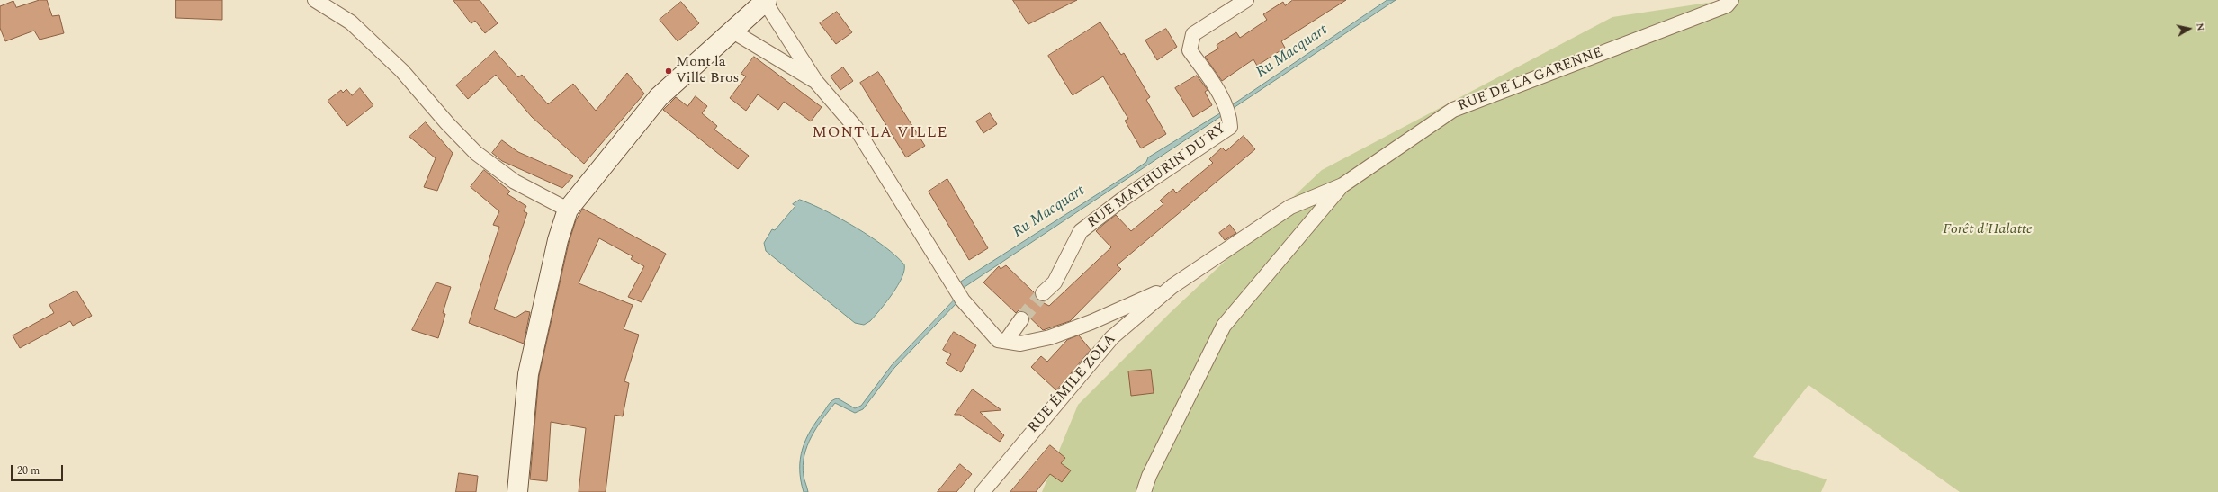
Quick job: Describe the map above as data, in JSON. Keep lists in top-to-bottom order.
{
  "streets": {
    "street": ["RUE DE LA GARENNE", "RUE MATHURIN DU RY", "RUE ÉMILE ZOLA"]
  },
  "districts": ["MONT LA VILLE"],
  "water": ["Ru Macquart"],
  "parks": ["Forêt d'Halatte"],
  "places": ["Mont la Ville Bros"],
  "scale_bar": "20 m",
  "north": "right"
}
